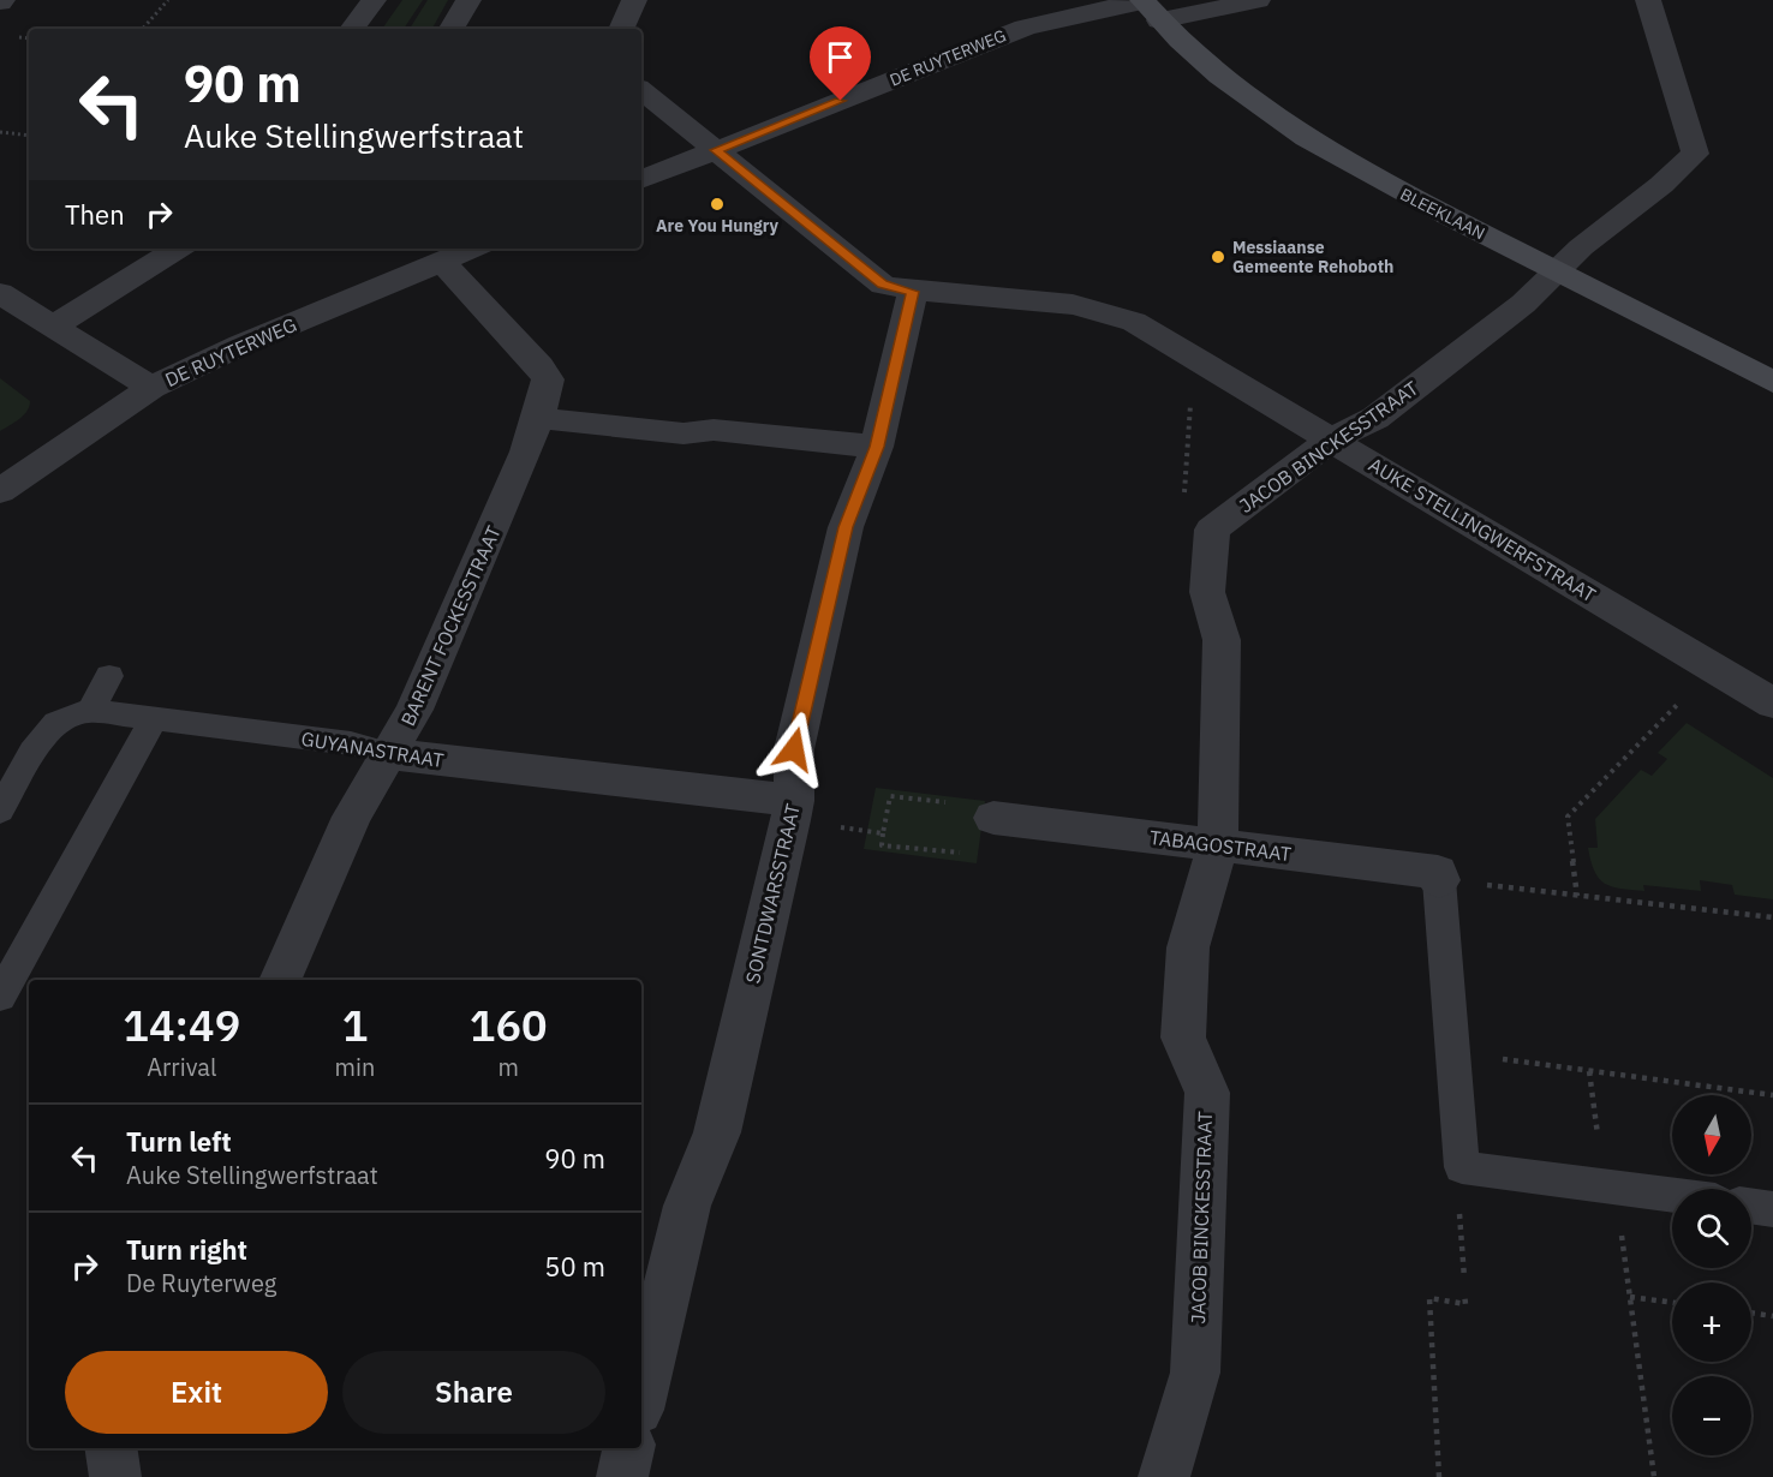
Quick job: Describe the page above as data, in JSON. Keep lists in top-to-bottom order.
{
  "streets": {
    "street": [
      "DE RUYTERWEG",
      "BLEEKLAAN",
      "JACOB BINCKESSTRAAT",
      "AUKE STELLINGWERFSTRAAT",
      "BARENT FOCKESSTRAAT",
      "GUYANASTRAAT",
      "TABAGOSTRAAT",
      "SONTDWARSSTRAAT"
    ]
  },
  "crossings": [
    ["DE RUYTERWEG", "BLEEKLAAN"],
    ["DE RUYTERWEG", "AUKE STELLINGWERFSTRAAT"],
    ["DE RUYTERWEG", "BARENT FOCKESSTRAAT"],
    ["BLEEKLAAN", "JACOB BINCKESSTRAAT"],
    ["JACOB BINCKESSTRAAT", "AUKE STELLINGWERFSTRAAT"],
    ["JACOB BINCKESSTRAAT", "TABAGOSTRAAT"],
    ["AUKE STELLINGWERFSTRAAT", "SONTDWARSSTRAAT"],
    ["BARENT FOCKESSTRAAT", "GUYANASTRAAT"],
    ["GUYANASTRAAT", "SONTDWARSSTRAAT"]
  ],
  "places": ["Are You Hungry", "Messiaanse Gemeente Rehoboth"],
  "north": "bottom",
  "page": {
    "turn": ["90 m", "Auke Stellingwerfstraat"],
    "then": "Then",
    "eta": [
      "14:49",
      "Arrival",
      "1",
      "min",
      "160",
      "m"
    ],
    "map_buttons": ["+", "−"],
    "list": [
      {
        "name": "Turn left",
        "note": "Auke Stellingwerfstraat",
        "value": "90 m"
      },
      {
        "name": "Turn right",
        "note": "De Ruyterweg",
        "value": "50 m"
      }
    ],
    "buttons": ["Exit", "Share"]
  }
}
